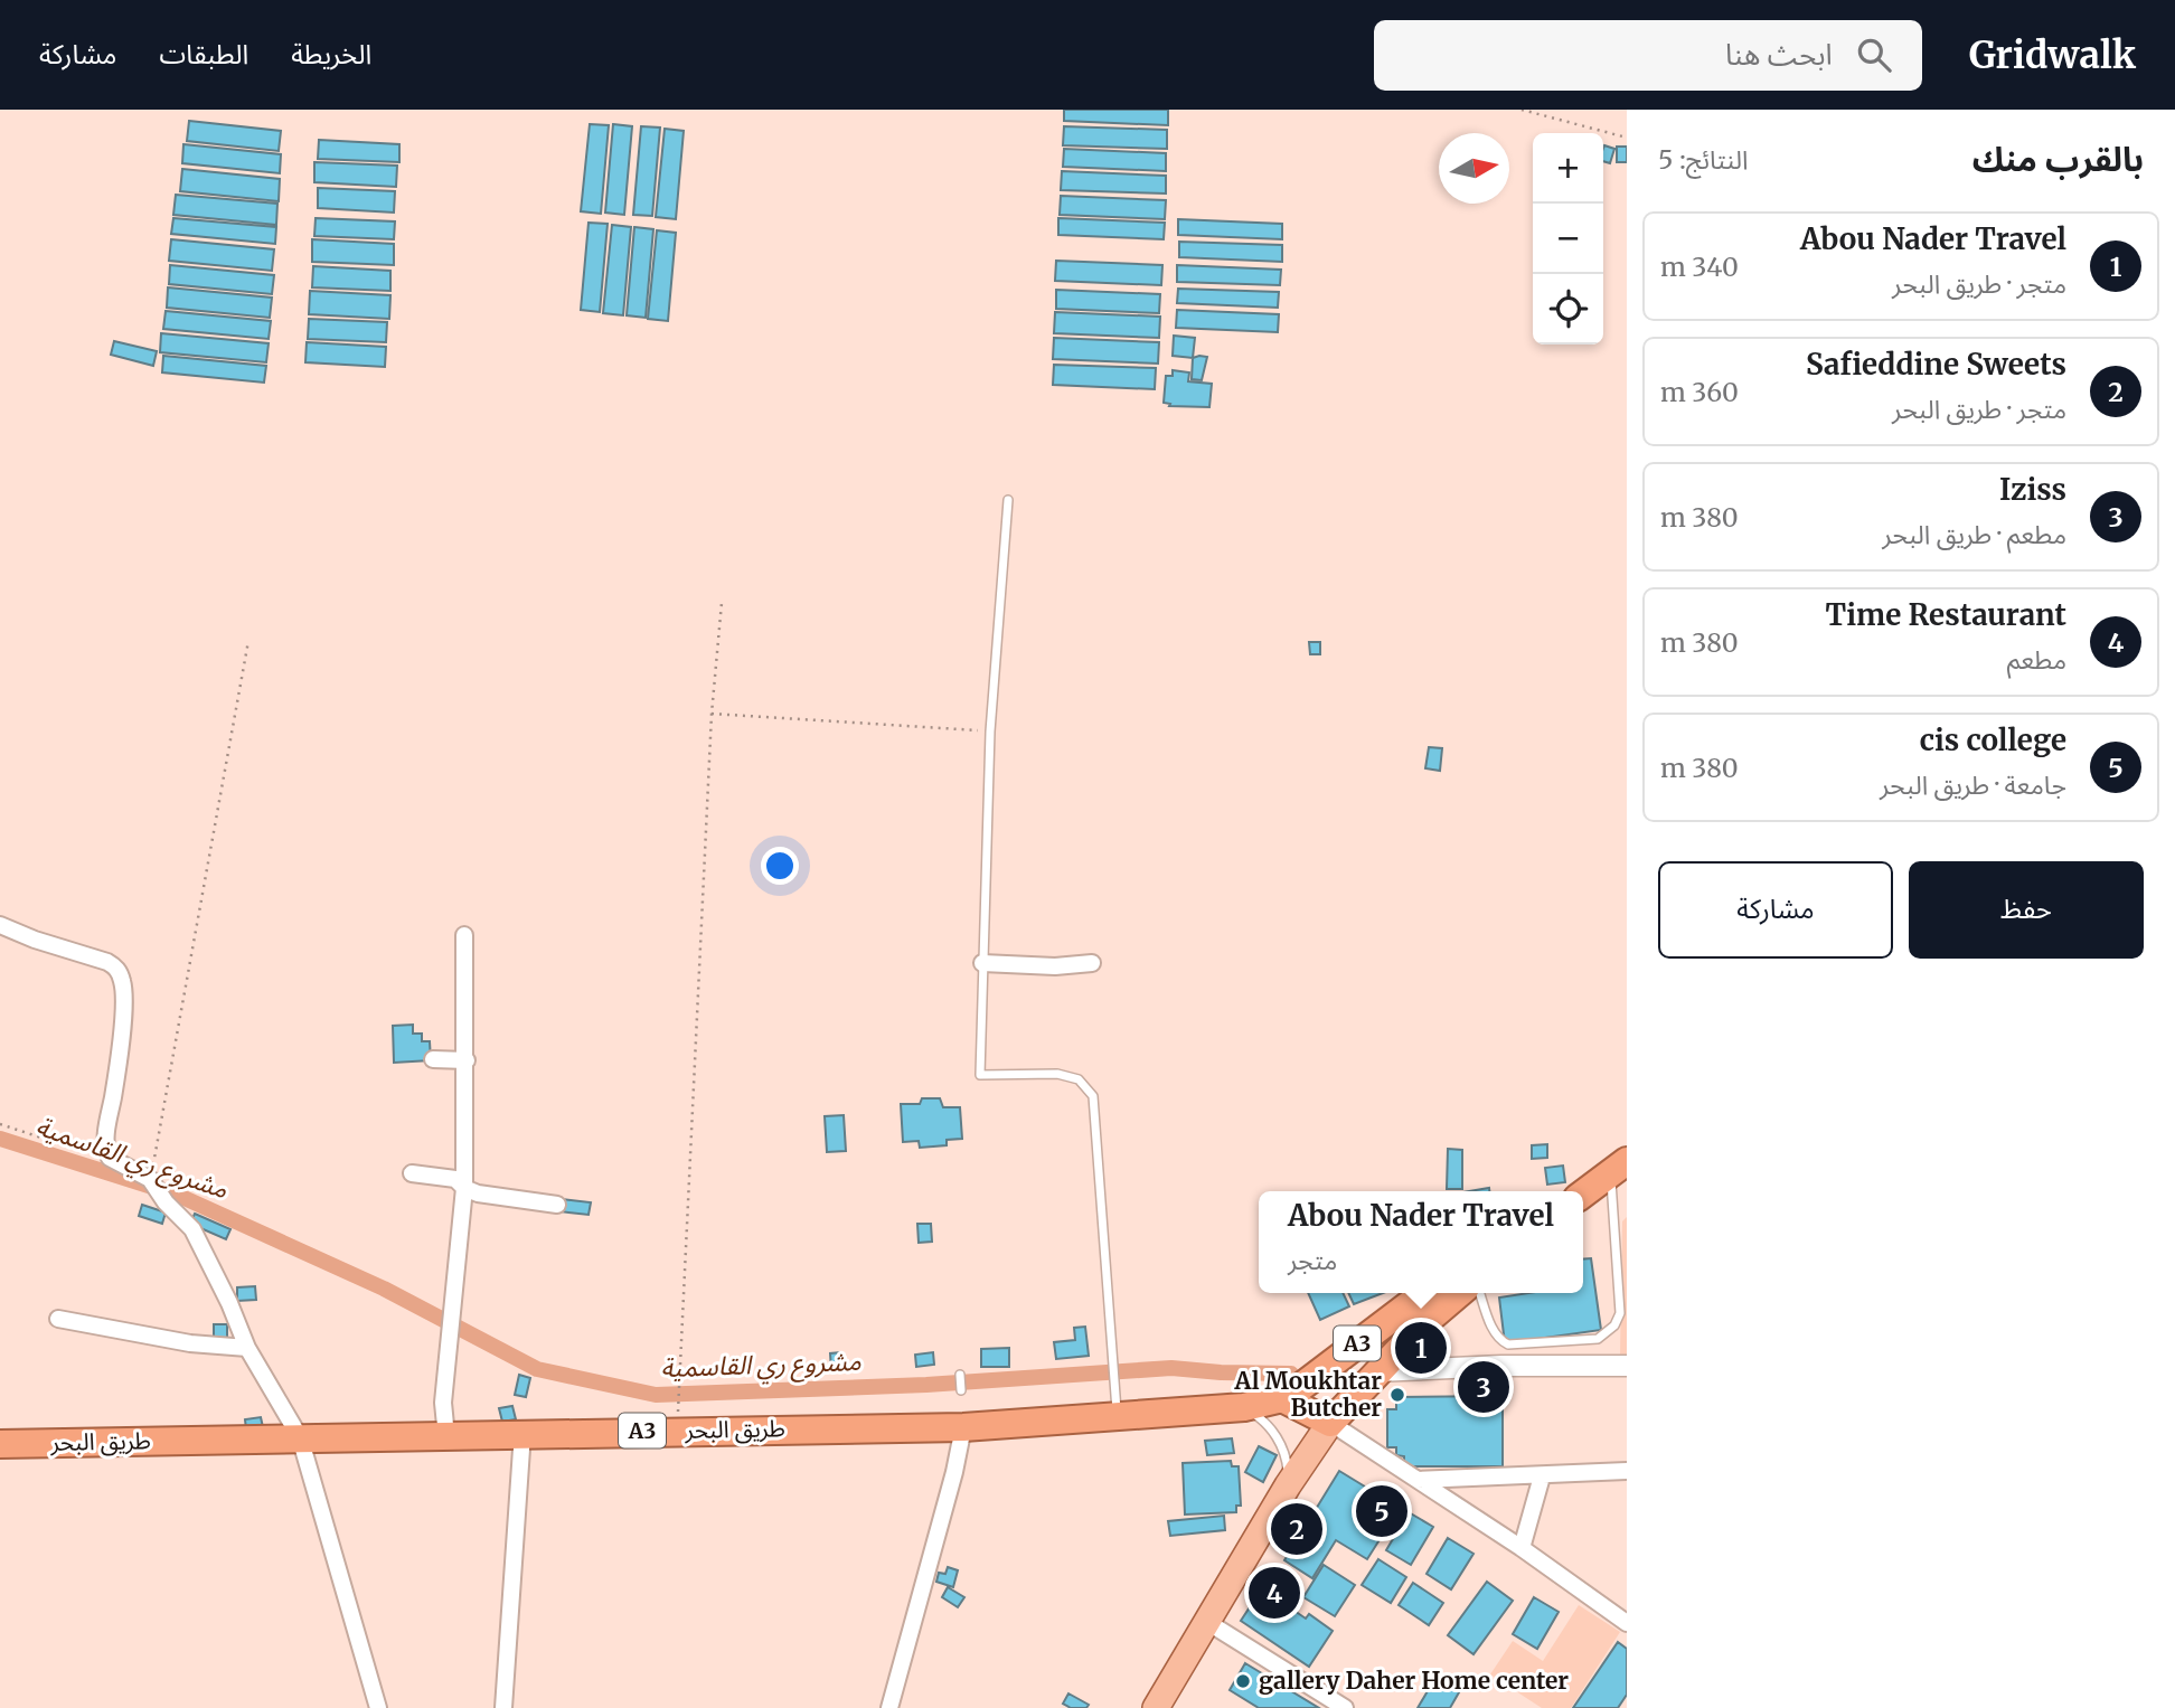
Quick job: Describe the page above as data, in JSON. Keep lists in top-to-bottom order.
{
  "streets": {
    "highway": ["A3", "طريق البحر"]
  },
  "water": ["مشروع ري القاسمية"],
  "places": ["Al Moukhtar Butcher", "gallery Daher Home center"],
  "north": "right",
  "page": {
    "header": "Gridwalk",
    "search": "ابحث هنا",
    "nav": ["الخريطة", "الطبقات", "مشاركة"],
    "heading": ["بالقرب منك", "النتائج: 5"],
    "map_buttons": ["+", "−"],
    "list": [
      {
        "mark": "1",
        "name": "Abou Nader Travel",
        "note": "متجر · طريق البحر",
        "value": "340 m"
      },
      {
        "mark": "2",
        "name": "Safieddine Sweets",
        "note": "متجر · طريق البحر",
        "value": "360 m"
      },
      {
        "mark": "3",
        "name": "Iziss",
        "note": "مطعم · طريق البحر",
        "value": "380 m"
      },
      {
        "mark": "4",
        "name": "Time Restaurant",
        "note": "مطعم",
        "value": "380 m"
      },
      {
        "mark": "5",
        "name": "cis college",
        "note": "جامعة · طريق البحر",
        "value": "380 m"
      }
    ],
    "buttons": ["حفظ", "مشاركة"],
    "popup": ["Abou Nader Travel", "متجر"],
    "pins": [
      "1",
      "3",
      "5",
      "2",
      "4"
    ]
  }
}
